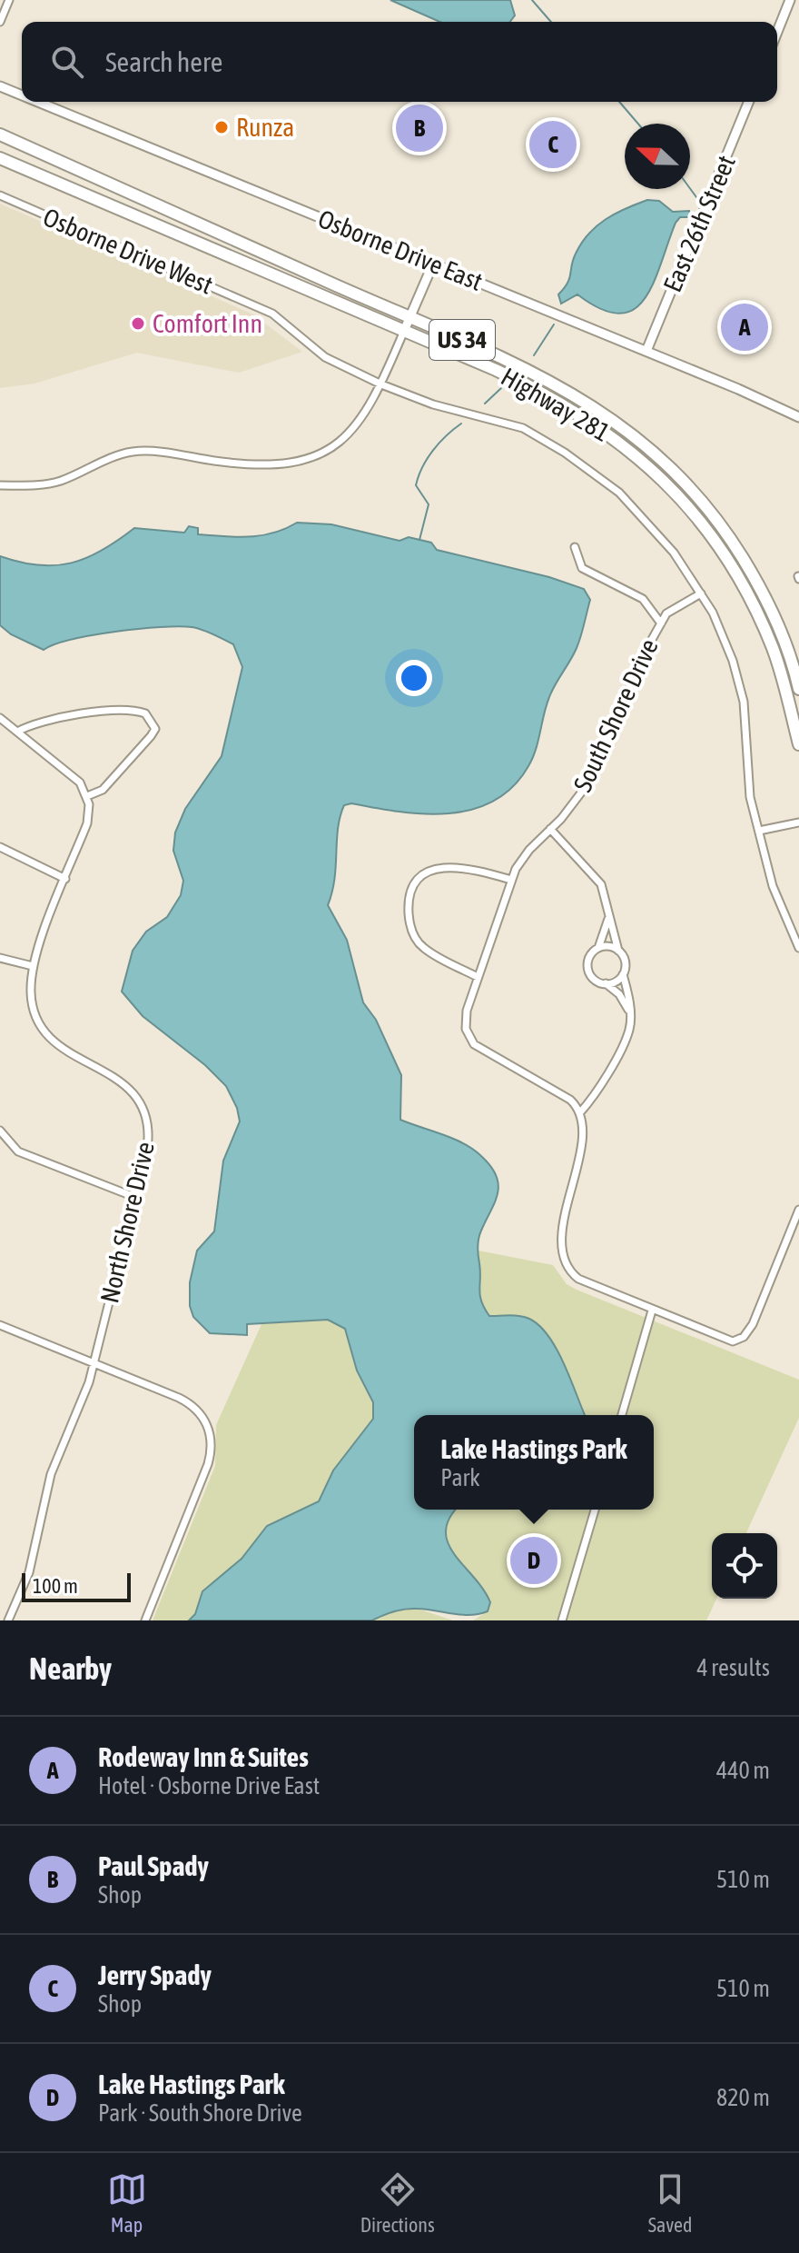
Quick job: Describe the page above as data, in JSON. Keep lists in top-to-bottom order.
{
  "streets": {
    "highway": ["US 34", "Highway 281"],
    "street": [
      "East 26th Street",
      "Osborne Drive East",
      "Osborne Drive West",
      "South Shore Drive",
      "North Shore Drive"
    ]
  },
  "crossings": [
    ["East 26th Street", "Osborne Drive East"],
    ["Osborne Drive West", "South Shore Drive"]
  ],
  "places": ["Runza", "Comfort Inn"],
  "scale_bar": "100 m",
  "north": "left",
  "page": {
    "search": "Search here",
    "pins": [
      "B",
      "C",
      "A",
      "D"
    ],
    "popup": ["Lake Hastings Park", "Park"],
    "scale": "100 m",
    "heading": ["Nearby", "4 results"],
    "list": [
      {
        "mark": "A",
        "name": "Rodeway Inn & Suites",
        "note": "Hotel · Osborne Drive East",
        "value": "440 m"
      },
      {
        "mark": "B",
        "name": "Paul Spady",
        "note": "Shop",
        "value": "510 m"
      },
      {
        "mark": "C",
        "name": "Jerry Spady",
        "note": "Shop",
        "value": "510 m"
      },
      {
        "mark": "D",
        "name": "Lake Hastings Park",
        "note": "Park · South Shore Drive",
        "value": "820 m"
      }
    ],
    "nav": ["Map", "Directions", "Saved"]
  }
}
